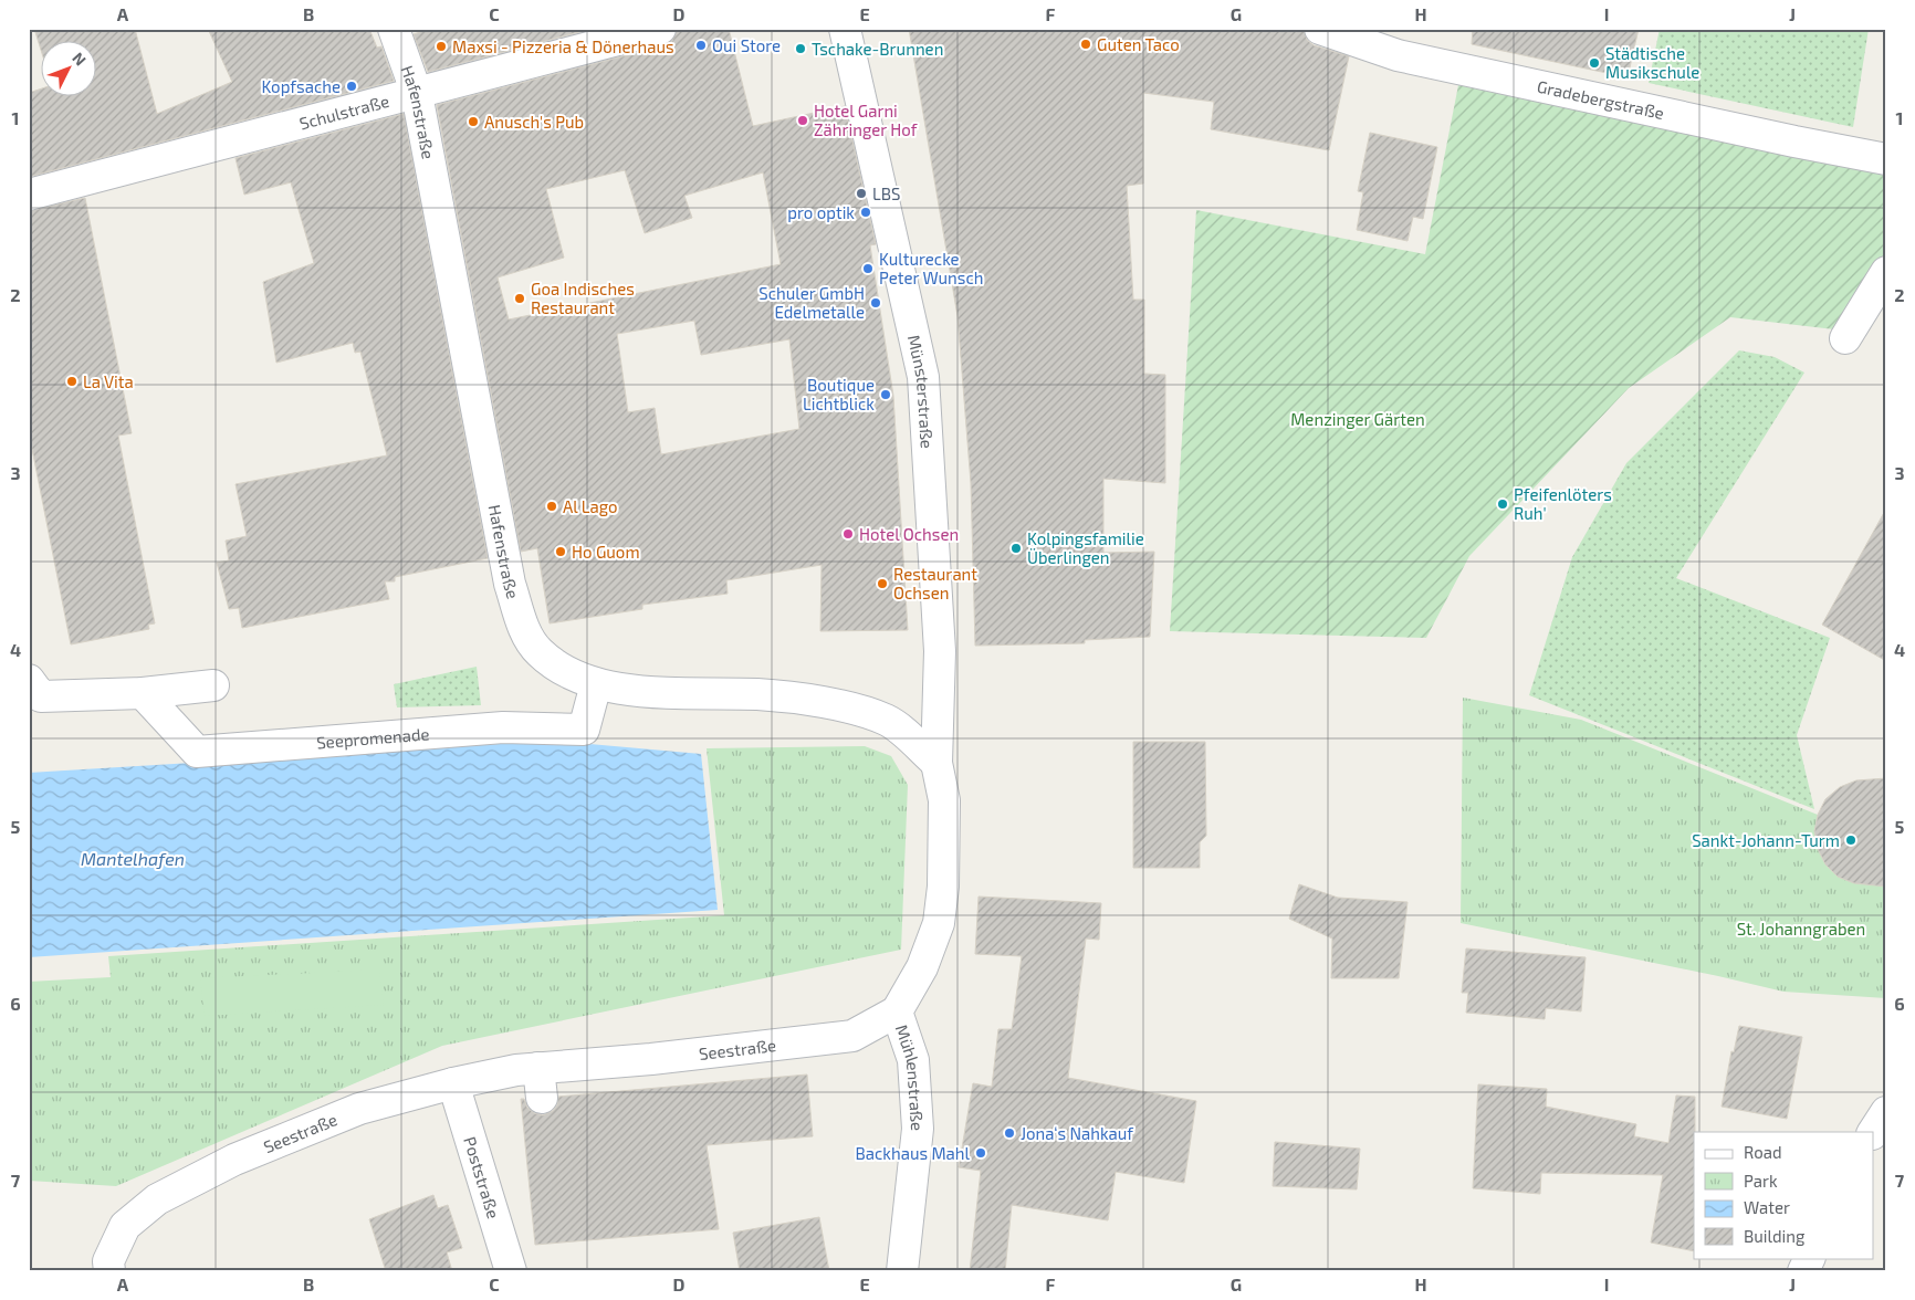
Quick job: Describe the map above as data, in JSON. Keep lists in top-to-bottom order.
{
  "streets": {
    "street": [
      "Gradebergstraße",
      "Hafenstraße",
      "Schulstraße",
      "Münsterstraße",
      "Seepromenade",
      "Seestraße",
      "Mühlenstraße",
      "Poststraße"
    ]
  },
  "crossings": [
    ["Hafenstraße", "Schulstraße"],
    ["Hafenstraße", "Münsterstraße"],
    ["Hafenstraße", "Seepromenade"],
    ["Hafenstraße", "Mühlenstraße"],
    ["Münsterstraße", "Mühlenstraße"],
    ["Seestraße", "Mühlenstraße"],
    ["Seestraße", "Poststraße"]
  ],
  "water": ["Mantelhafen"],
  "parks": ["Menzinger Gärten", "St. Johanngraben"],
  "places": [
    "Guten Taco",
    "Oui Store",
    "Maxsi - Pizzeria & Dönerhaus",
    "Tschake-Brunnen",
    "Städtische Musikschule",
    "Kopfsache",
    "Hotel Garni Zähringer Hof",
    "Anusch's Pub",
    "LBS",
    "pro optik",
    "Kulturecke Peter Wunsch",
    "Goa Indisches Restaurant",
    "Schuler GmbH Edelmetalle",
    "La Vita",
    "Boutique Lichtblick",
    "Pfeifenlöters Ruh'",
    "Al Lago",
    "Hotel Ochsen",
    "Kolpingsfamilie Überlingen",
    "Ho Guom",
    "Restaurant Ochsen",
    "Sankt-Johann-Turm",
    "Jona‘s Nahkauf",
    "Backhaus Mahl"
  ],
  "legend": [
    "Road",
    "Park",
    "Water",
    "Building"
  ],
  "north": "top right",
  "grid": {
    "columns": [
      "A",
      "B",
      "C",
      "D",
      "E",
      "F",
      "G",
      "H",
      "I",
      "J"
    ],
    "rows": [
      "1",
      "2",
      "3",
      "4",
      "5",
      "6",
      "7"
    ]
  }
}
